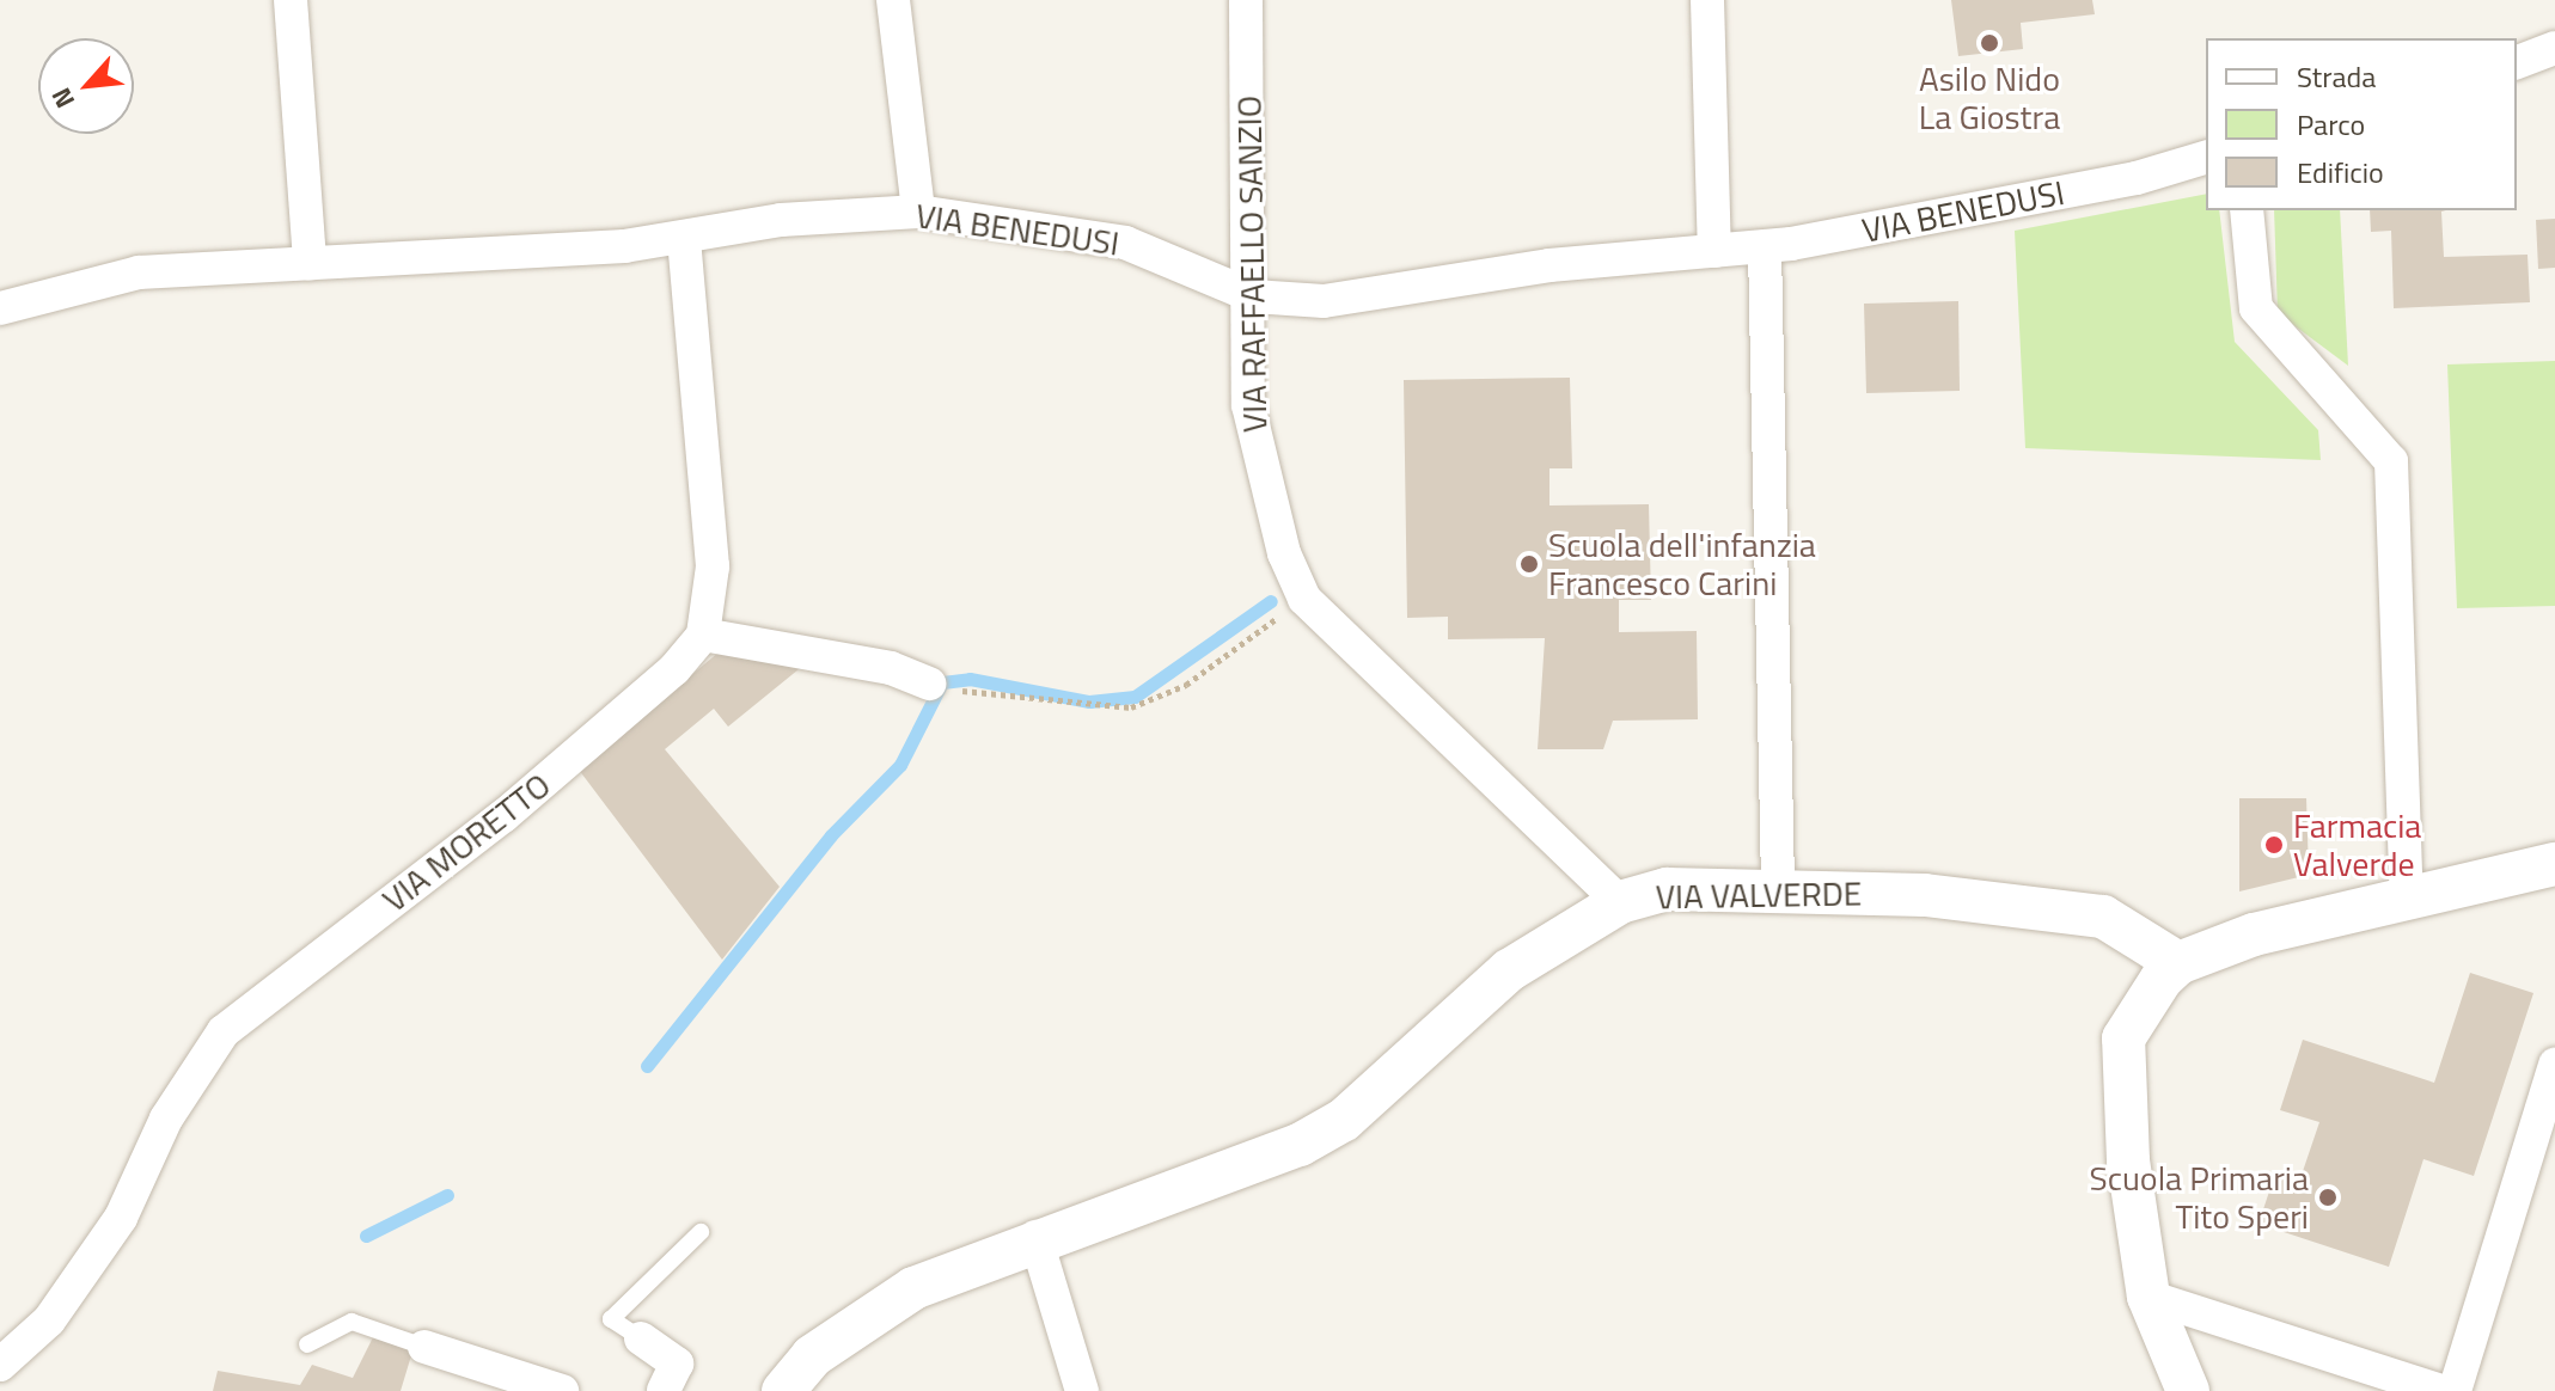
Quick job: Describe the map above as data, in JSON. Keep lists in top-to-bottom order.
{
  "streets": {
    "street": [
      "VIA BENEDUSI",
      "VIA RAFFAELLO SANZIO",
      "VIA MORETTO",
      "VIA VALVERDE"
    ]
  },
  "crossings": [
    ["VIA BENEDUSI", "VIA RAFFAELLO SANZIO"],
    ["VIA RAFFAELLO SANZIO", "VIA VALVERDE"]
  ],
  "places": [
    "Asilo Nido La Giostra",
    "Scuola dell'infanzia Francesco Carini",
    "Farmacia Valverde",
    "Scuola Primaria Tito Speri"
  ],
  "legend": ["Strada", "Parco", "Edificio"],
  "north": "bottom left"
}
